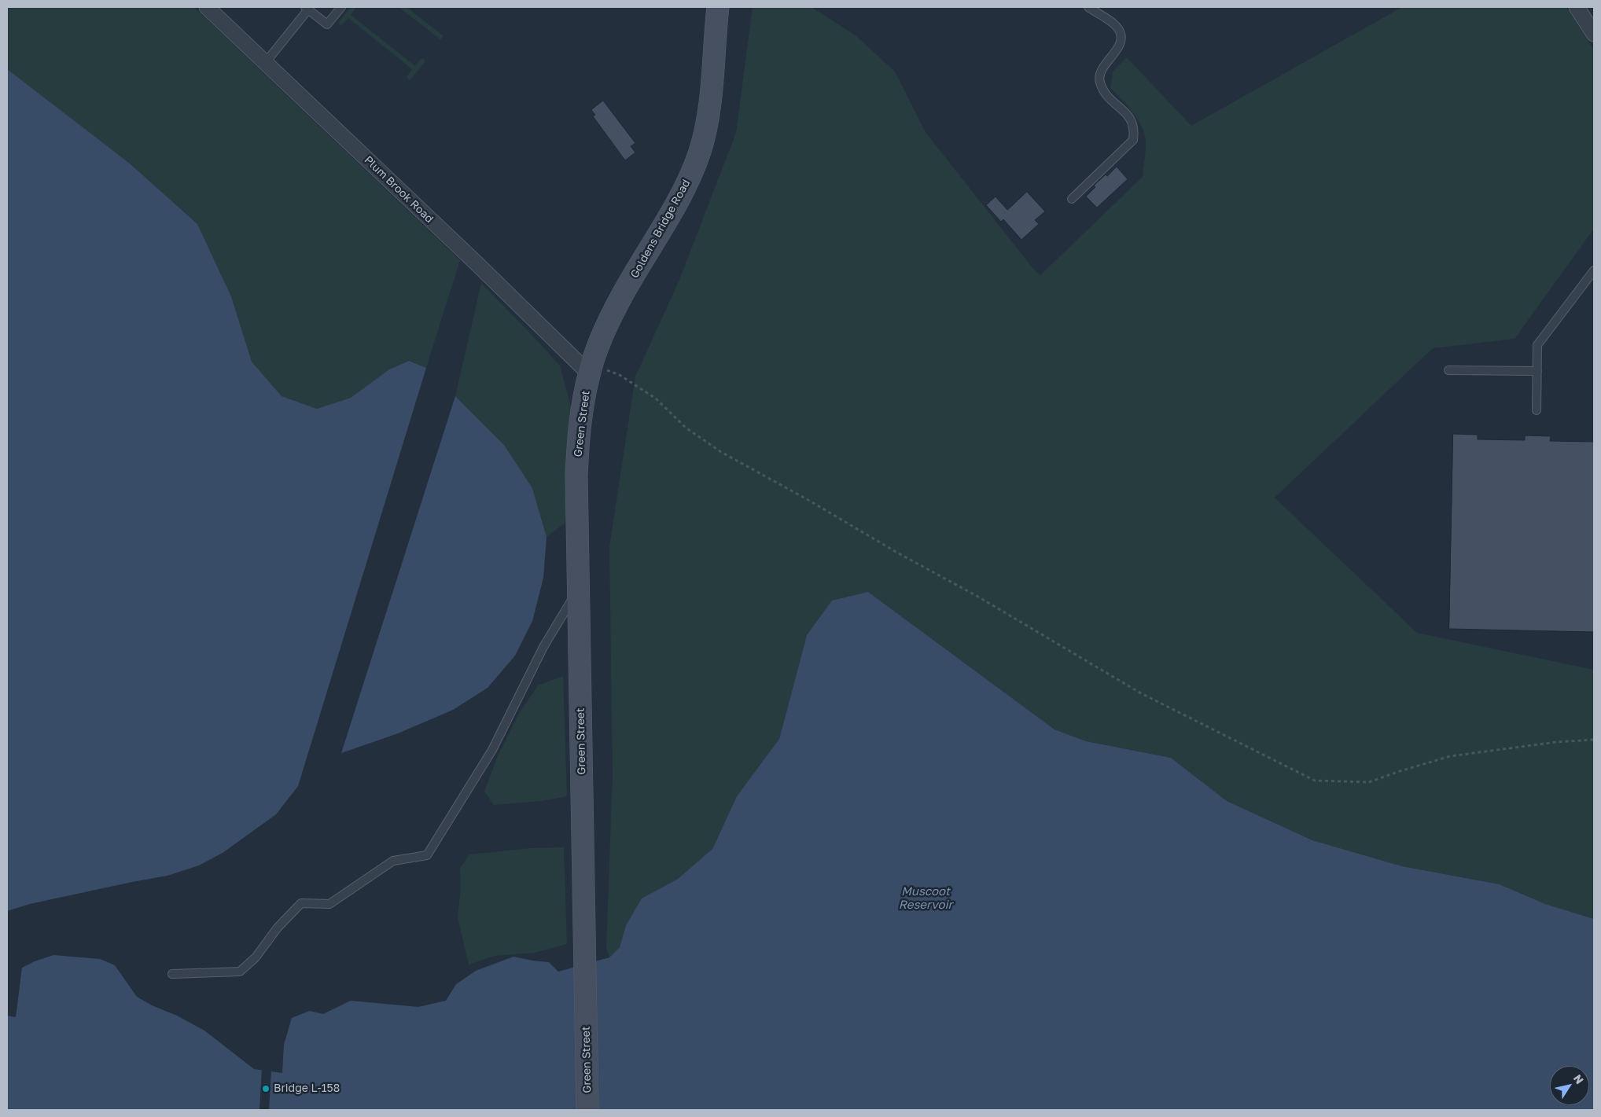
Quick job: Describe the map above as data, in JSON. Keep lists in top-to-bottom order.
{
  "streets": {
    "main road": ["Goldens Bridge Road", "Green Street"],
    "street": ["Plum Brook Road"]
  },
  "crossings": [
    ["Plum Brook Road", "Goldens Bridge Road"],
    ["Plum Brook Road", "Green Street"],
    ["Goldens Bridge Road", "Green Street"]
  ],
  "water": ["Muscoot Reservoir"],
  "places": ["Bridge L-158"],
  "north": "top right"
}
